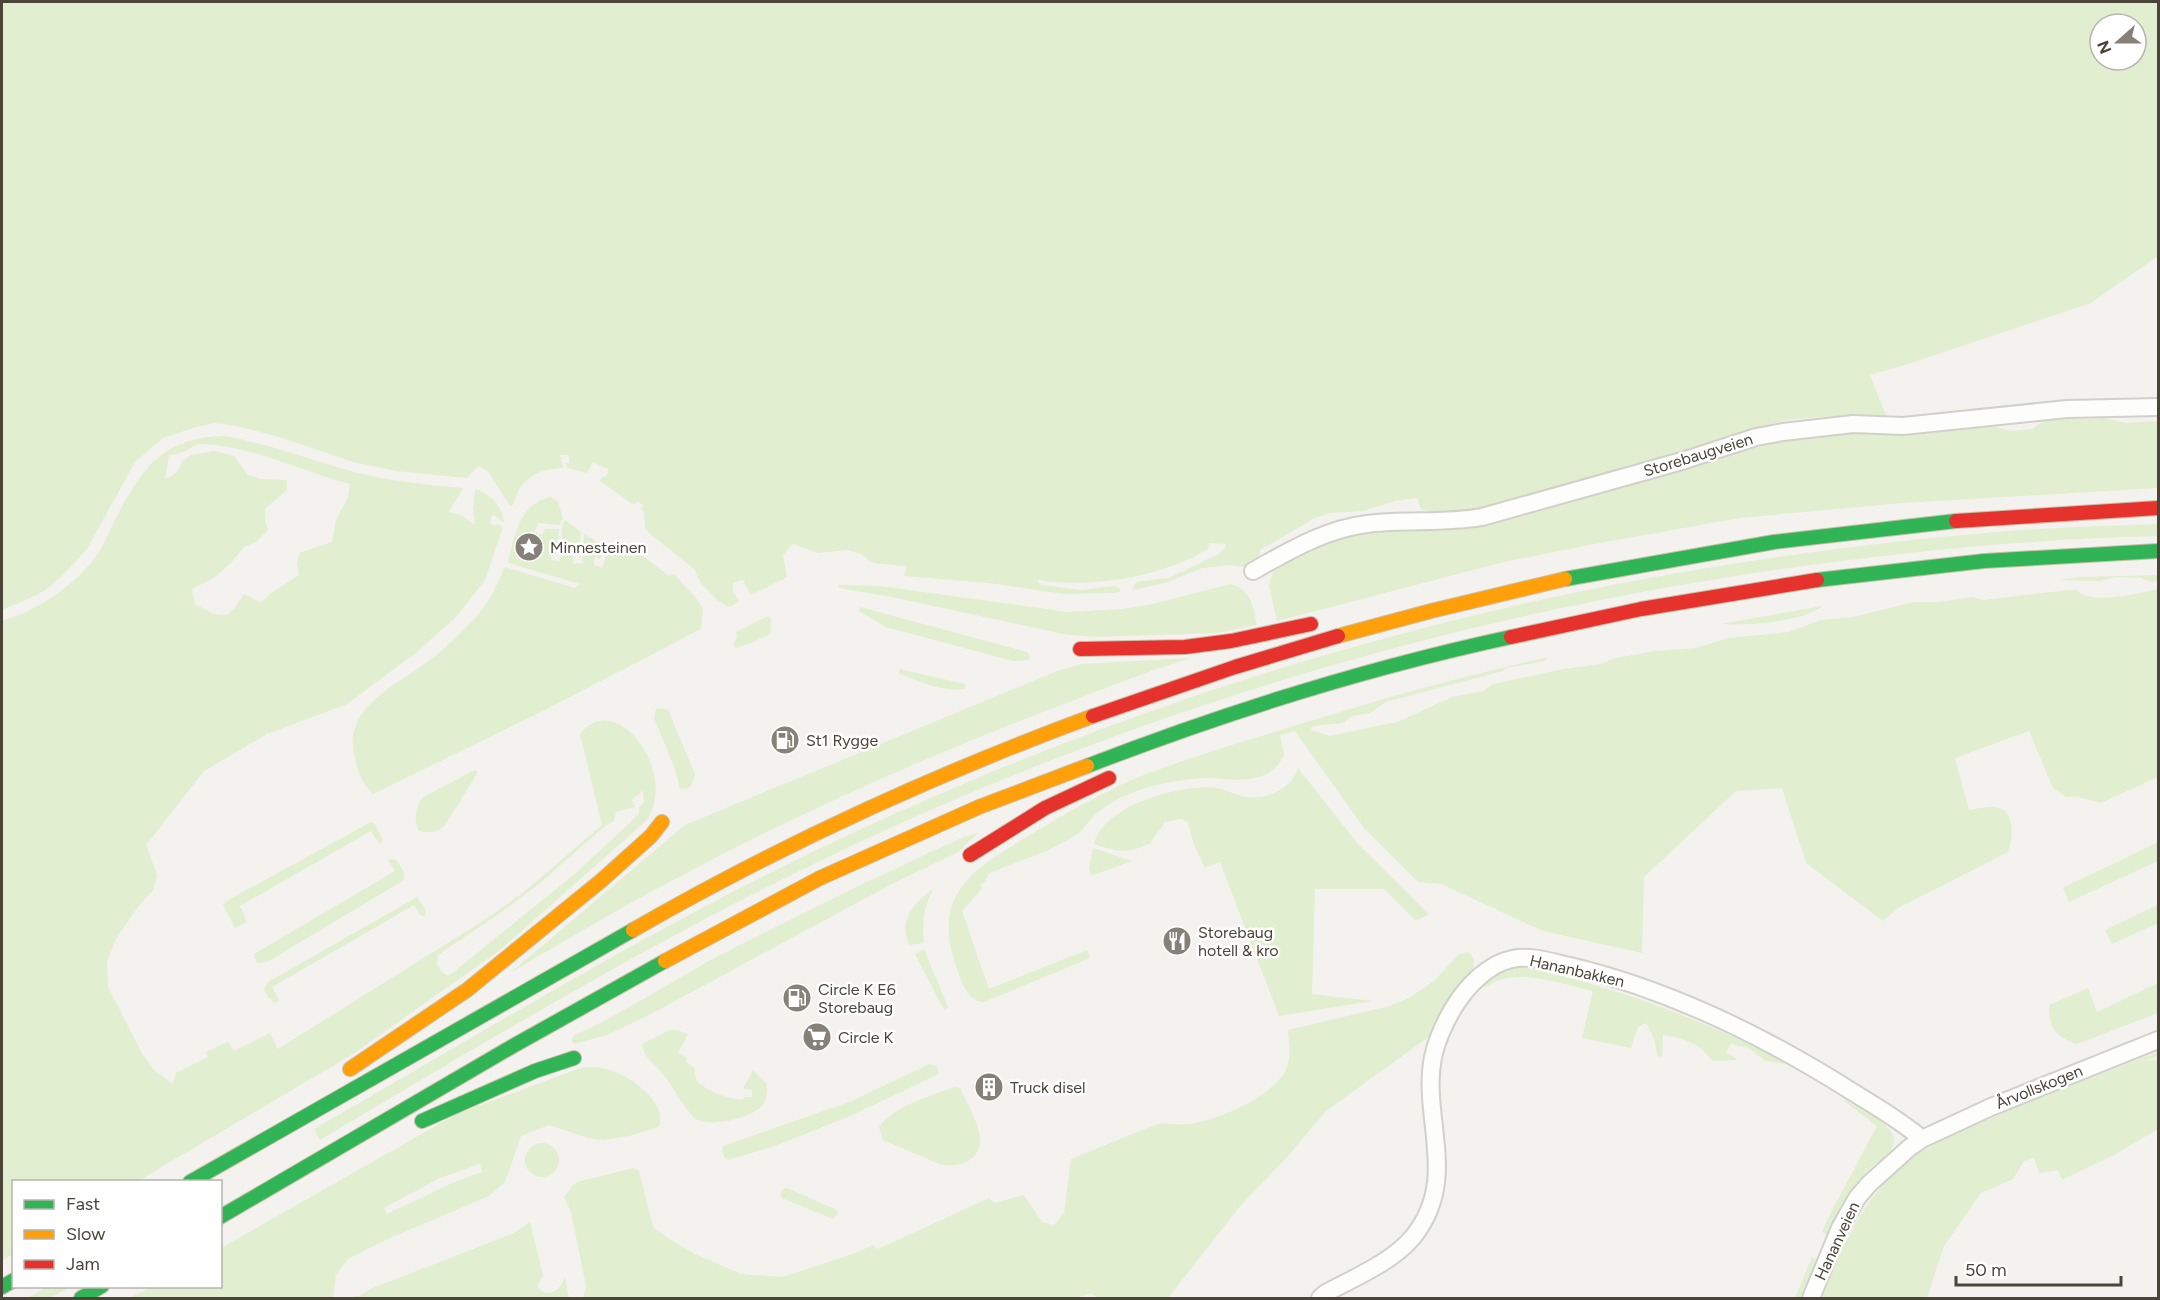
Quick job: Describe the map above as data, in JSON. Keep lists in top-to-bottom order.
{
  "streets": {
    "street": [
      "Storebaugveien",
      "Hananbakken",
      "Årvollskogen",
      "Hananveien"
    ]
  },
  "crossings": [
    ["Hananbakken", "Årvollskogen"],
    ["Hananbakken", "Hananveien"],
    ["Årvollskogen", "Hananveien"]
  ],
  "places": {
    "place": ["Minnesteinen"],
    "fuel station": ["St1 Rygge", "Circle K E6 Storebaug"],
    "restaurant": ["Storebaug hotell & kro"],
    "supermarket": ["Circle K"],
    "building": ["Truck disel"]
  },
  "legend": ["Fast", "Slow", "Jam"],
  "scale_bar": "50 m",
  "north": "left"
}
